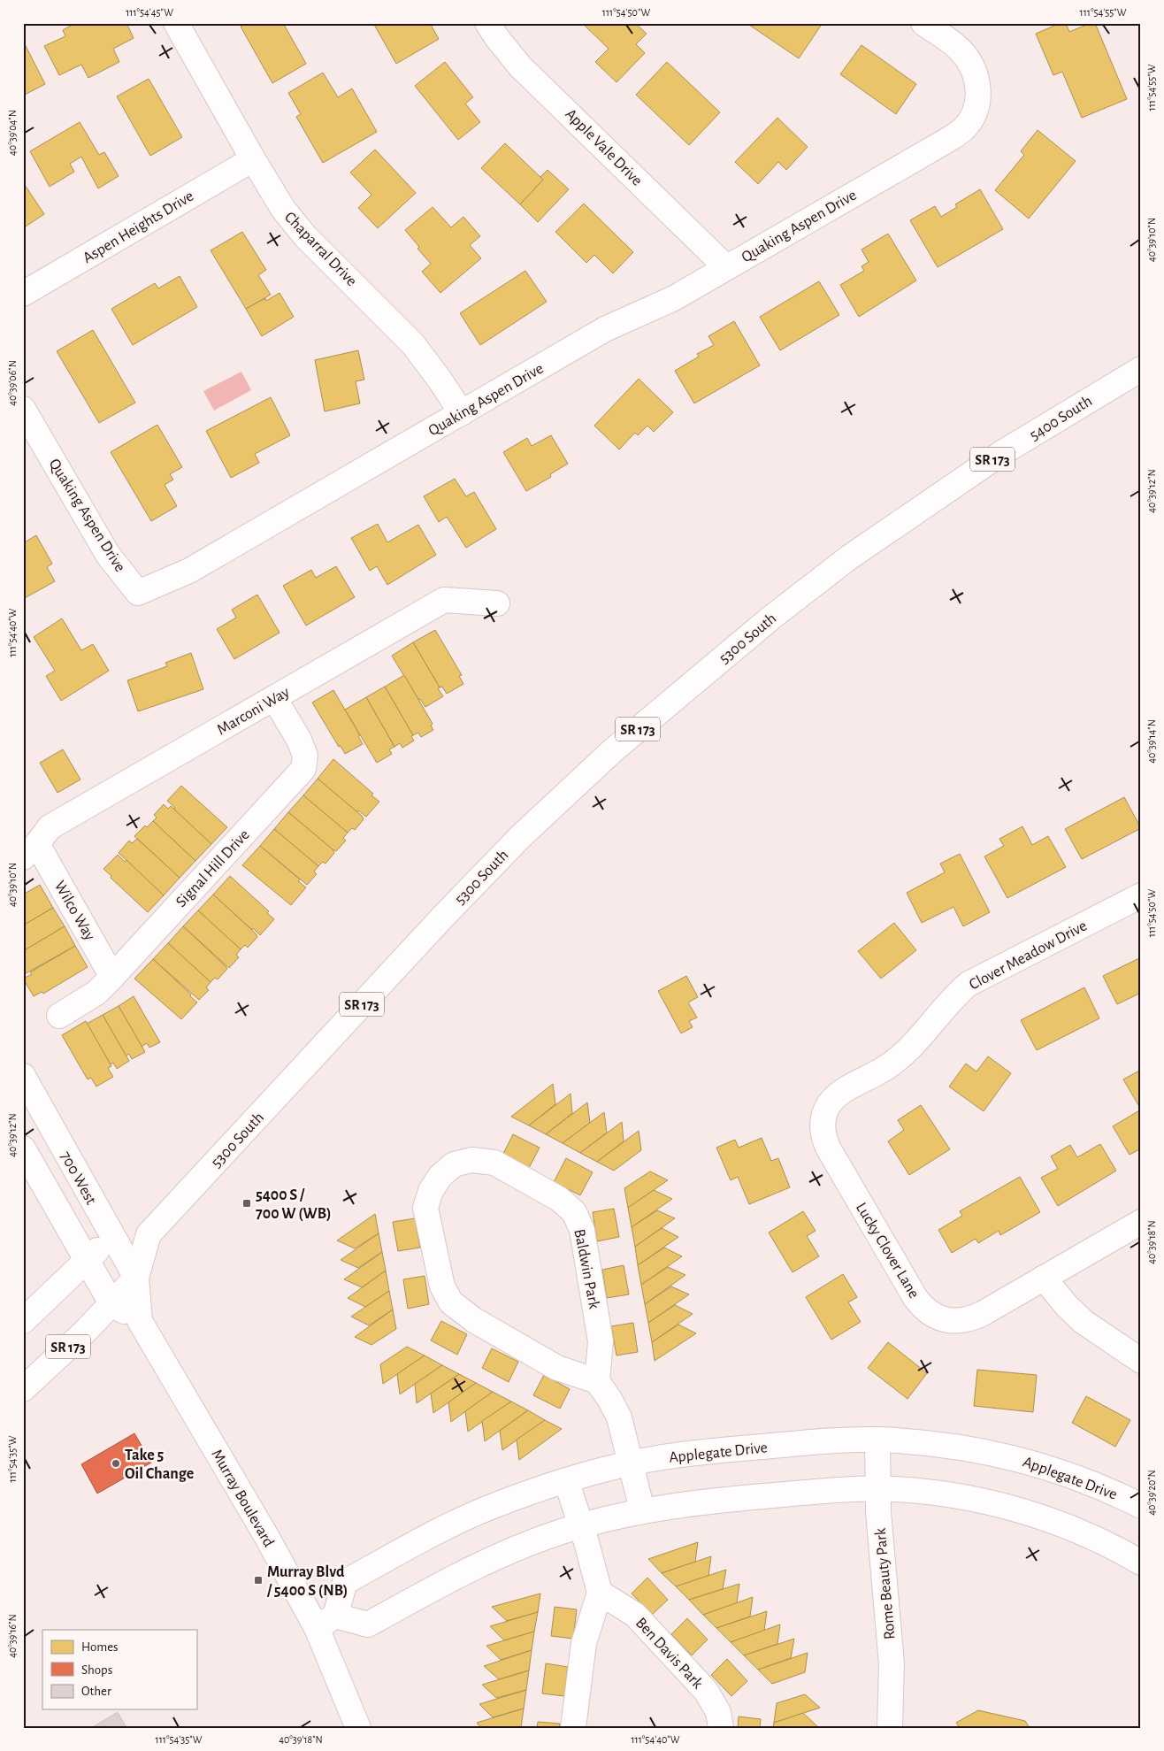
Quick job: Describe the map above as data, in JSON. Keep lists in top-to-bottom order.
{
  "streets": {
    "street": [
      "Apple Vale Drive",
      "Quaking Aspen Drive",
      "Aspen Heights Drive",
      "Chaparral Drive",
      "5400 South",
      "SR 173",
      "5300 South",
      "Marconi Way",
      "Signal Hill Drive",
      "Wilco Way",
      "Clover Meadow Drive",
      "700 West",
      "Lucky Clover Lane",
      "Baldwin Park",
      "Applegate Drive",
      "Murray Boulevard",
      "Rome Beauty Park",
      "Ben Davis Park"
    ]
  },
  "crossings": [
    ["Apple Vale Drive", "Quaking Aspen Drive"],
    ["Quaking Aspen Drive", "Chaparral Drive"],
    ["Aspen Heights Drive", "Chaparral Drive"],
    ["5400 South", "5300 South"],
    ["5300 South", "700 West"],
    ["5300 South", "Murray Boulevard"],
    ["Marconi Way", "Signal Hill Drive"],
    ["Marconi Way", "Wilco Way"],
    ["Signal Hill Drive", "Wilco Way"],
    ["Clover Meadow Drive", "Lucky Clover Lane"],
    ["700 West", "Murray Boulevard"],
    ["Applegate Drive", "Murray Boulevard"],
    ["Applegate Drive", "Rome Beauty Park"]
  ],
  "places": {
    "transit": ["5400 S / 700 W (WB)", "Murray Blvd / 5400 S (NB)"],
    "other": ["Take 5 Oil Change"]
  },
  "legend": ["Homes", "Shops", "Other"],
  "coordinates": [
    "111°54'45\"W",
    "111°54'50\"W",
    "111°54'55\"W",
    "40°39'04\"N",
    "40°39'10\"N",
    "40°39'06\"N",
    "40°39'12\"N",
    "111°54'40\"W",
    "40°39'14\"N",
    "40°39'18\"N",
    "111°54'35\"W",
    "40°39'20\"N",
    "40°39'16\"N"
  ]
}
